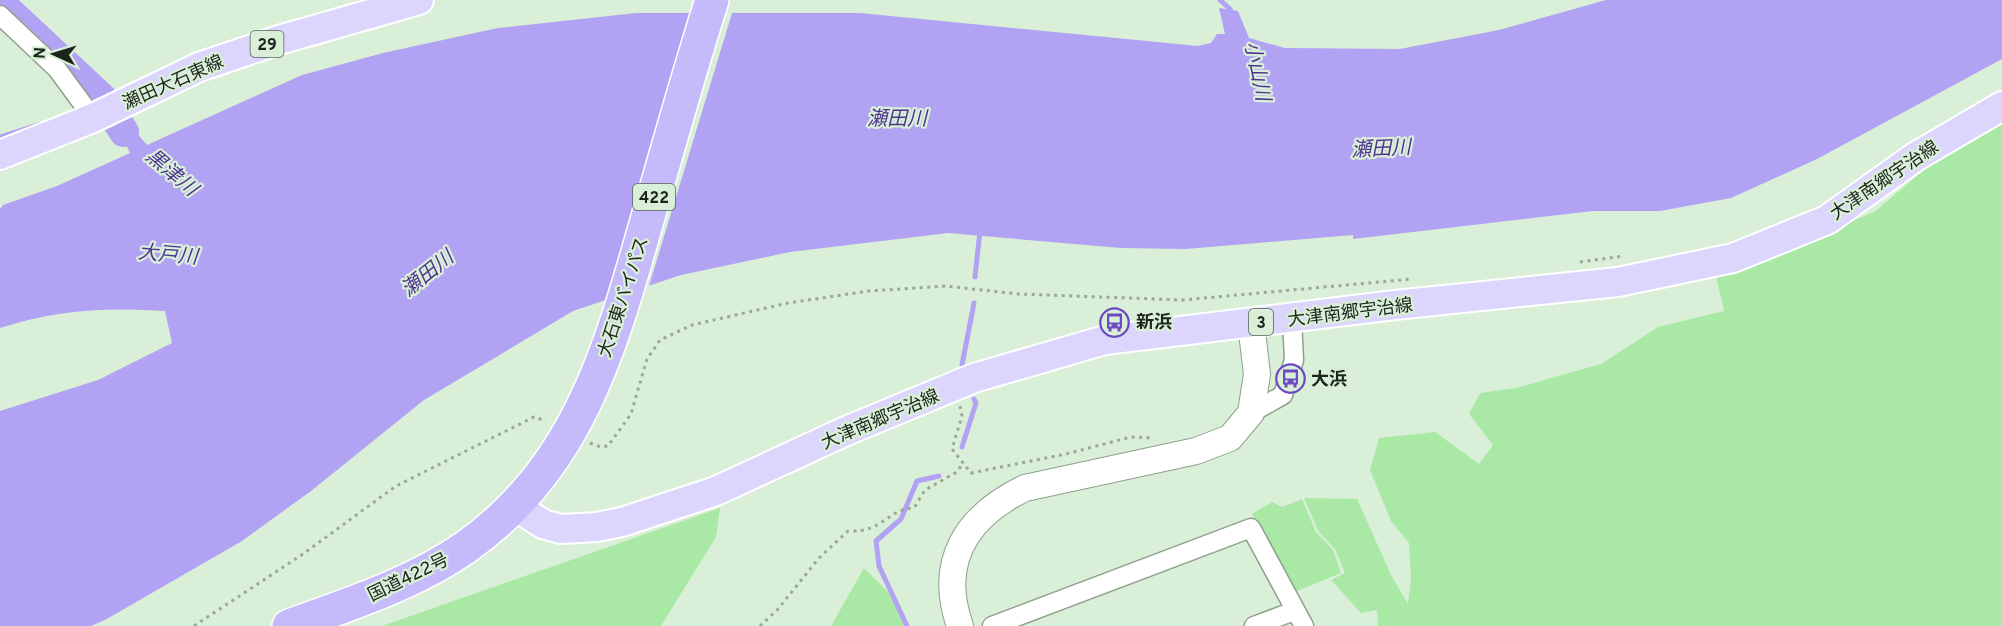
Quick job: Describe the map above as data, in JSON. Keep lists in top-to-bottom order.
{
  "streets": {
    "highway": ["422", "大石東バイパス", "国道422号"],
    "main road": [
      "29",
      "瀬田大石東線",
      "大津南郷宇治線",
      "3"
    ]
  },
  "crossings": [
    ["大津南郷宇治線", "大石東バイパス"],
    ["大津南郷宇治線", "国道422号"],
    ["大石東バイパス", "国道422号"]
  ],
  "water": [
    "小山川",
    "瀬田川",
    "黒津川",
    "大戸川"
  ],
  "places": {
    "bus stop": ["新浜", "大浜"]
  },
  "north": "left"
}
